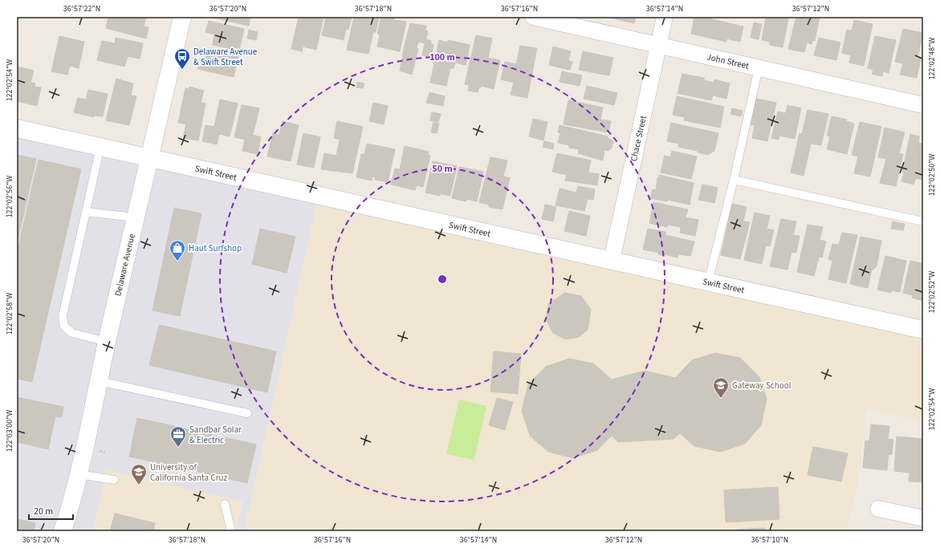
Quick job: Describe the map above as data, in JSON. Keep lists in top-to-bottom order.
{
  "streets": {
    "street": [
      "John Street",
      "Chace Street",
      "Swift Street",
      "Delaware Avenue"
    ]
  },
  "crossings": [
    ["John Street", "Chace Street"],
    ["Chace Street", "Swift Street"],
    ["Swift Street", "Delaware Avenue"]
  ],
  "places": {
    "bus stop": ["Delaware Avenue & Swift Street"],
    "shop": ["Haut Surfshop"],
    "school or university": ["Gateway School", "University of California Santa Cruz"],
    "office": ["Sandbar Solar & Electric"]
  },
  "scale_bar": "20 m",
  "coordinates": [
    "36°57'22\"N",
    "36°57'20\"N",
    "36°57'18\"N",
    "36°57'16\"N",
    "36°57'14\"N",
    "36°57'12\"N",
    "122°02'48\"W",
    "122°02'54\"W",
    "122°02'50\"W",
    "122°02'56\"W",
    "122°02'52\"W",
    "122°02'58\"W",
    "122°03'00\"W",
    "36°57'10\"N"
  ],
  "rings": ["100 m", "50 m"]
}
